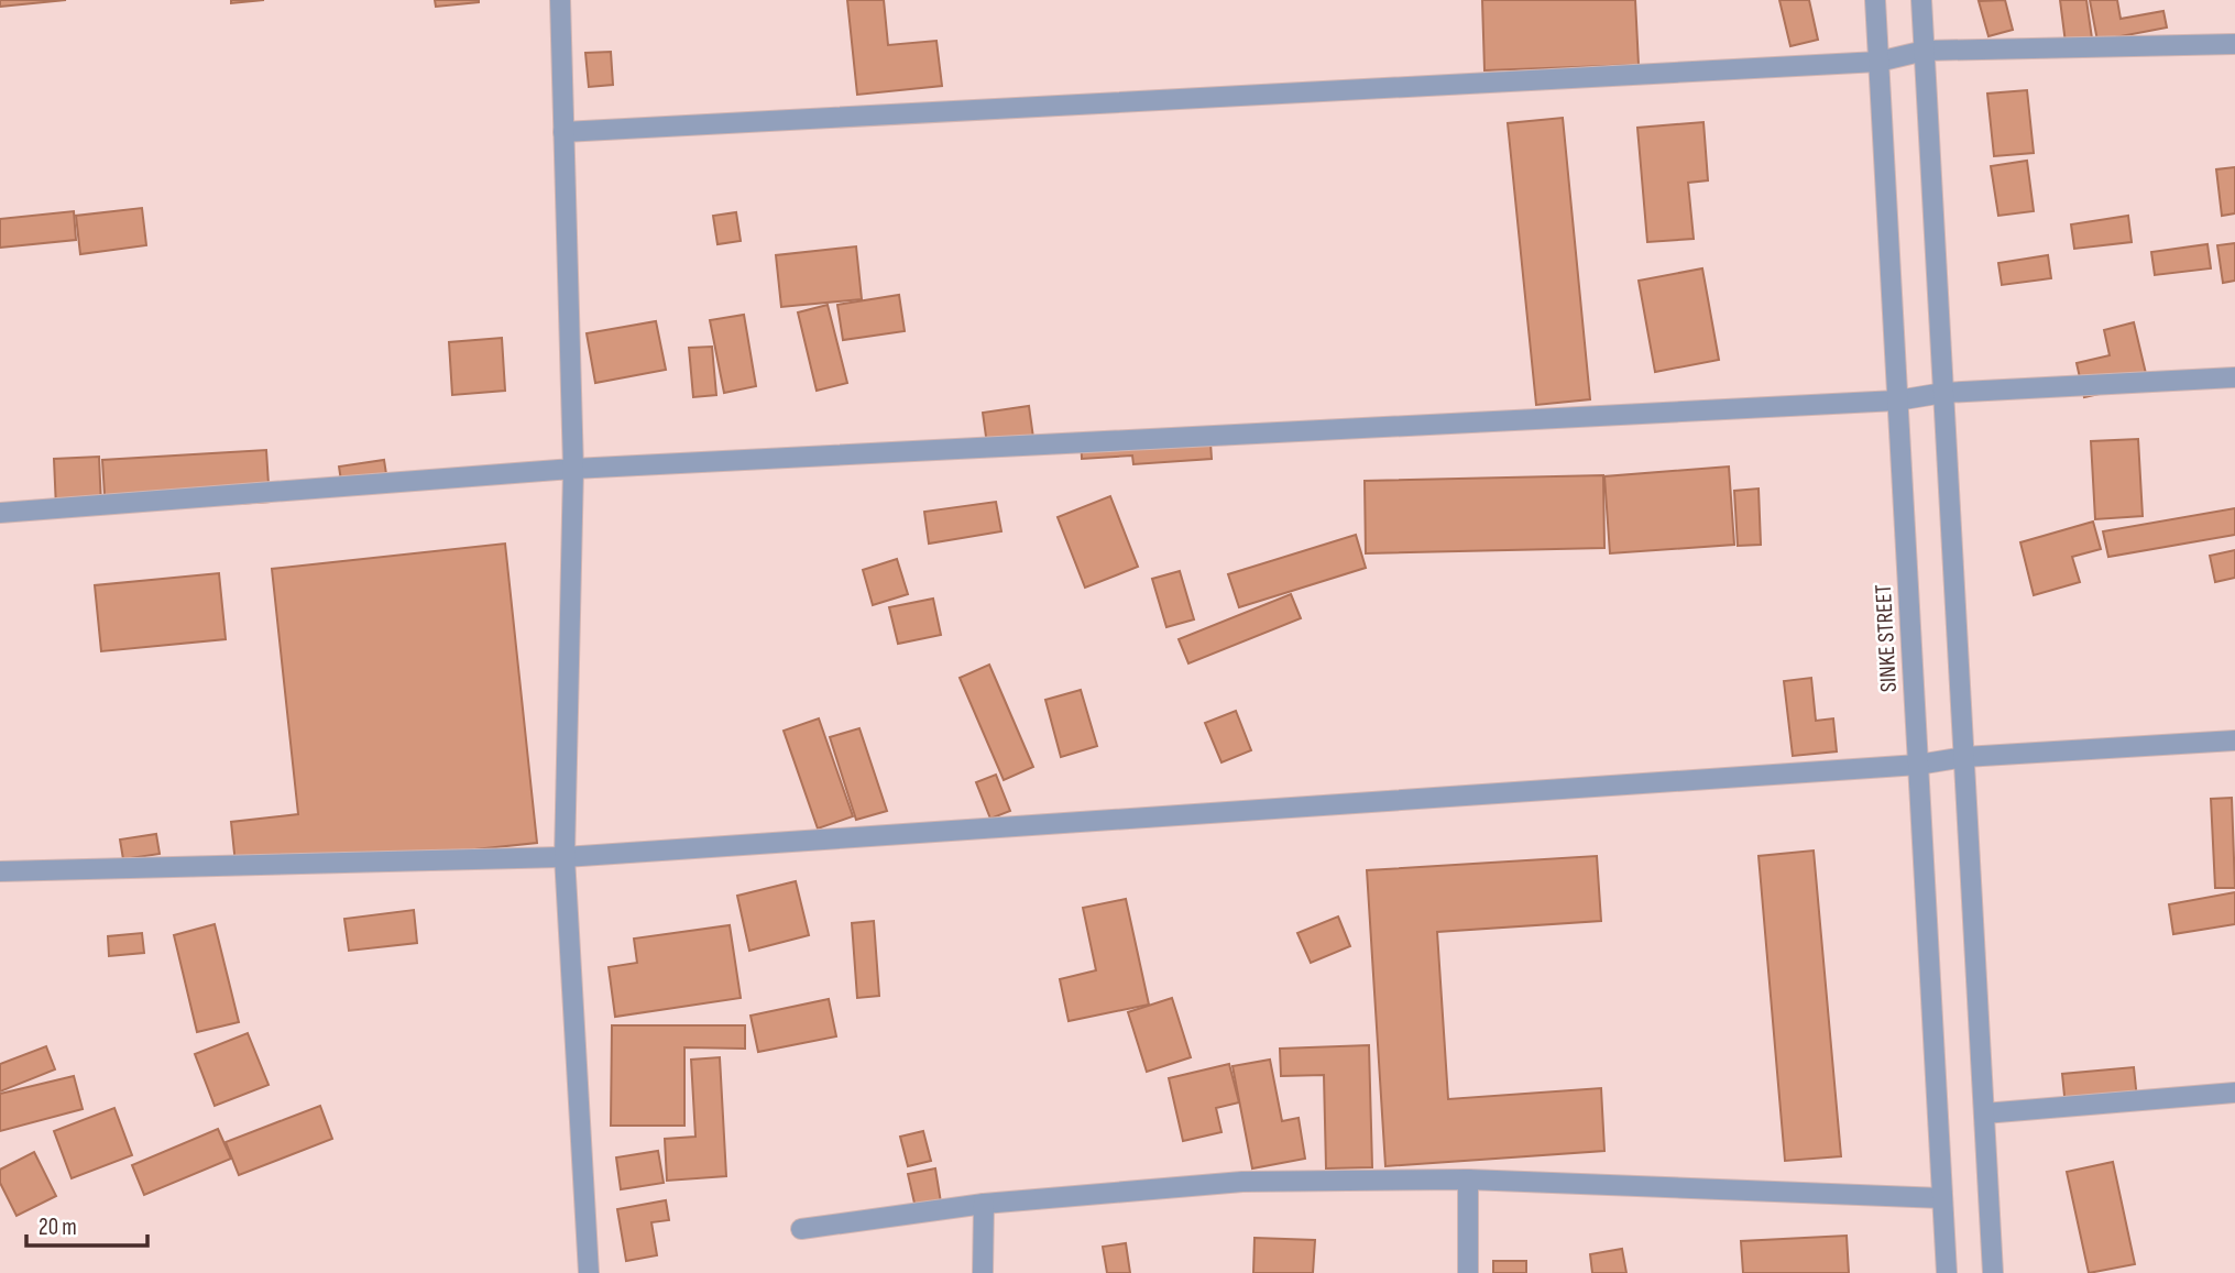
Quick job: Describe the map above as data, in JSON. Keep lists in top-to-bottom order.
{
  "streets": {
    "street": ["SINKE STREET"]
  },
  "scale_bar": "20 m"
}
